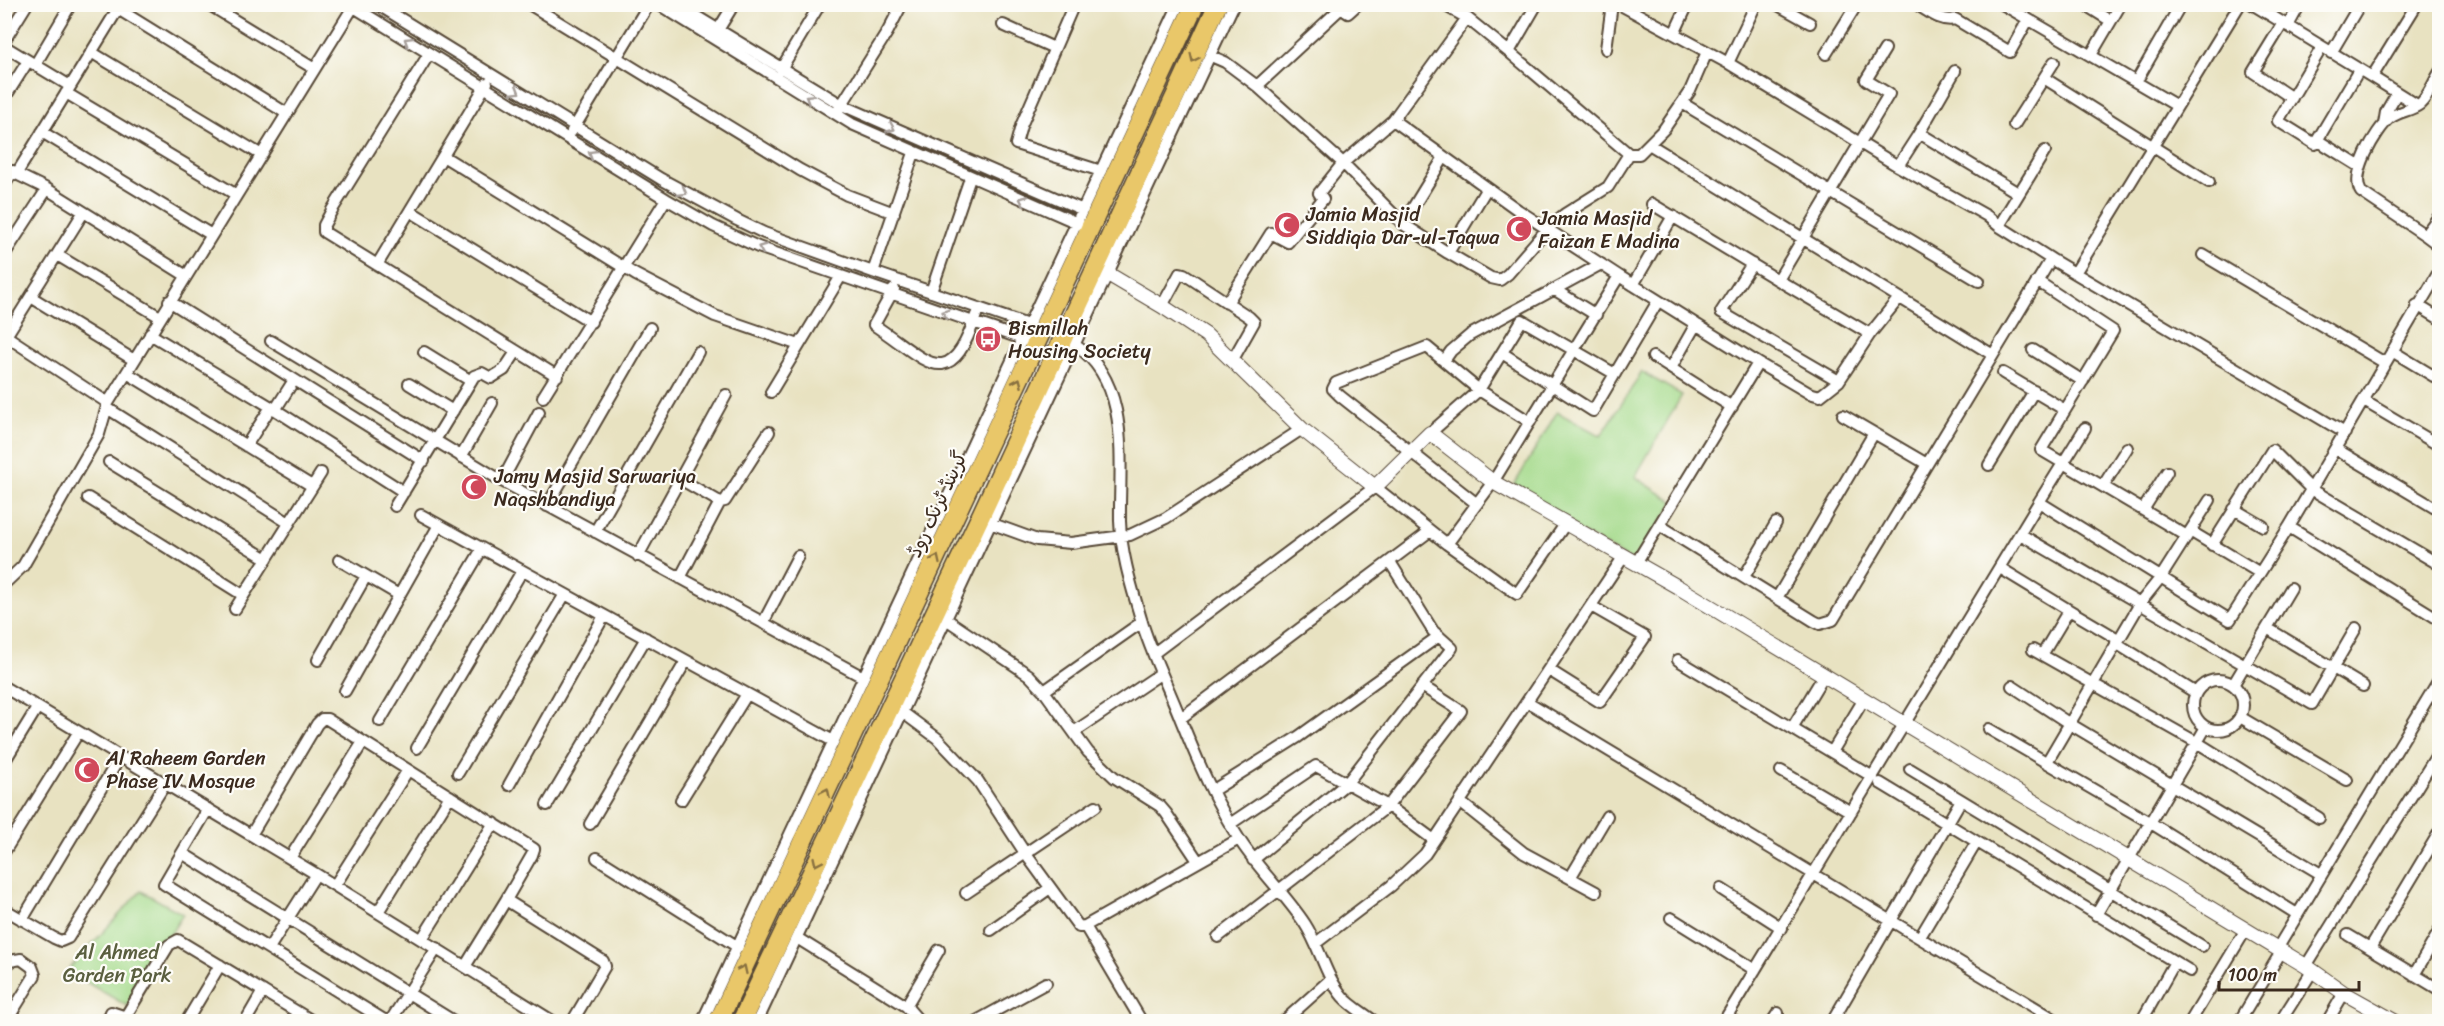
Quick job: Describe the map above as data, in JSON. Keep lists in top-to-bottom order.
{
  "streets": {
    "highway": ["گرینڈ ٹرنک روڈ"]
  },
  "parks": ["Al Ahmed Garden Park"],
  "places": {
    "mosque": [
      "Jamia Masjid Siddiqia Dar-ul-Taqwa",
      "Jamia Masjid Faizan E Madina",
      "Jamy Masjid Sarwariya Naqshbandiya",
      "Al Raheem Garden Phase IV Mosque"
    ],
    "bus stop": ["Bismillah Housing Society"]
  },
  "scale_bar": "100 m"
}
